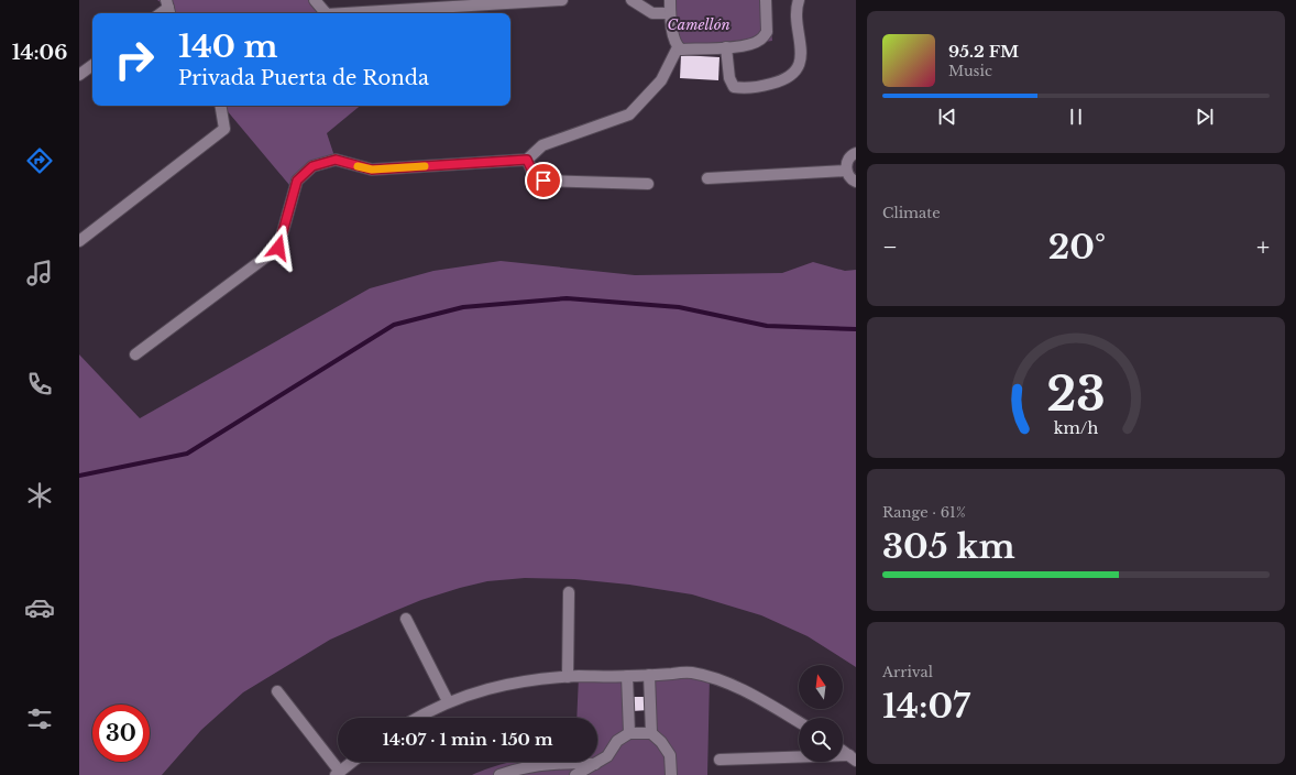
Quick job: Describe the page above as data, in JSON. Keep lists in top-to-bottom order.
{
  "parks": ["Camellón"],
  "north": "top",
  "page": {
    "tabs": "14:06",
    "turn": ["140 m", "Privada Puerta de Ronda"],
    "song": ["95.2 FM", "Music"],
    "tile": [
      "Climate",
      ["Range · 61%", "305 km"],
      ["Arrival", "14:07"]
    ],
    "heat": ["−", "20°", "+"],
    "limit": "30",
    "trip": "14:07 · 1 min · 150 m",
    "gauge": ["23", "km/h"]
  }
}
